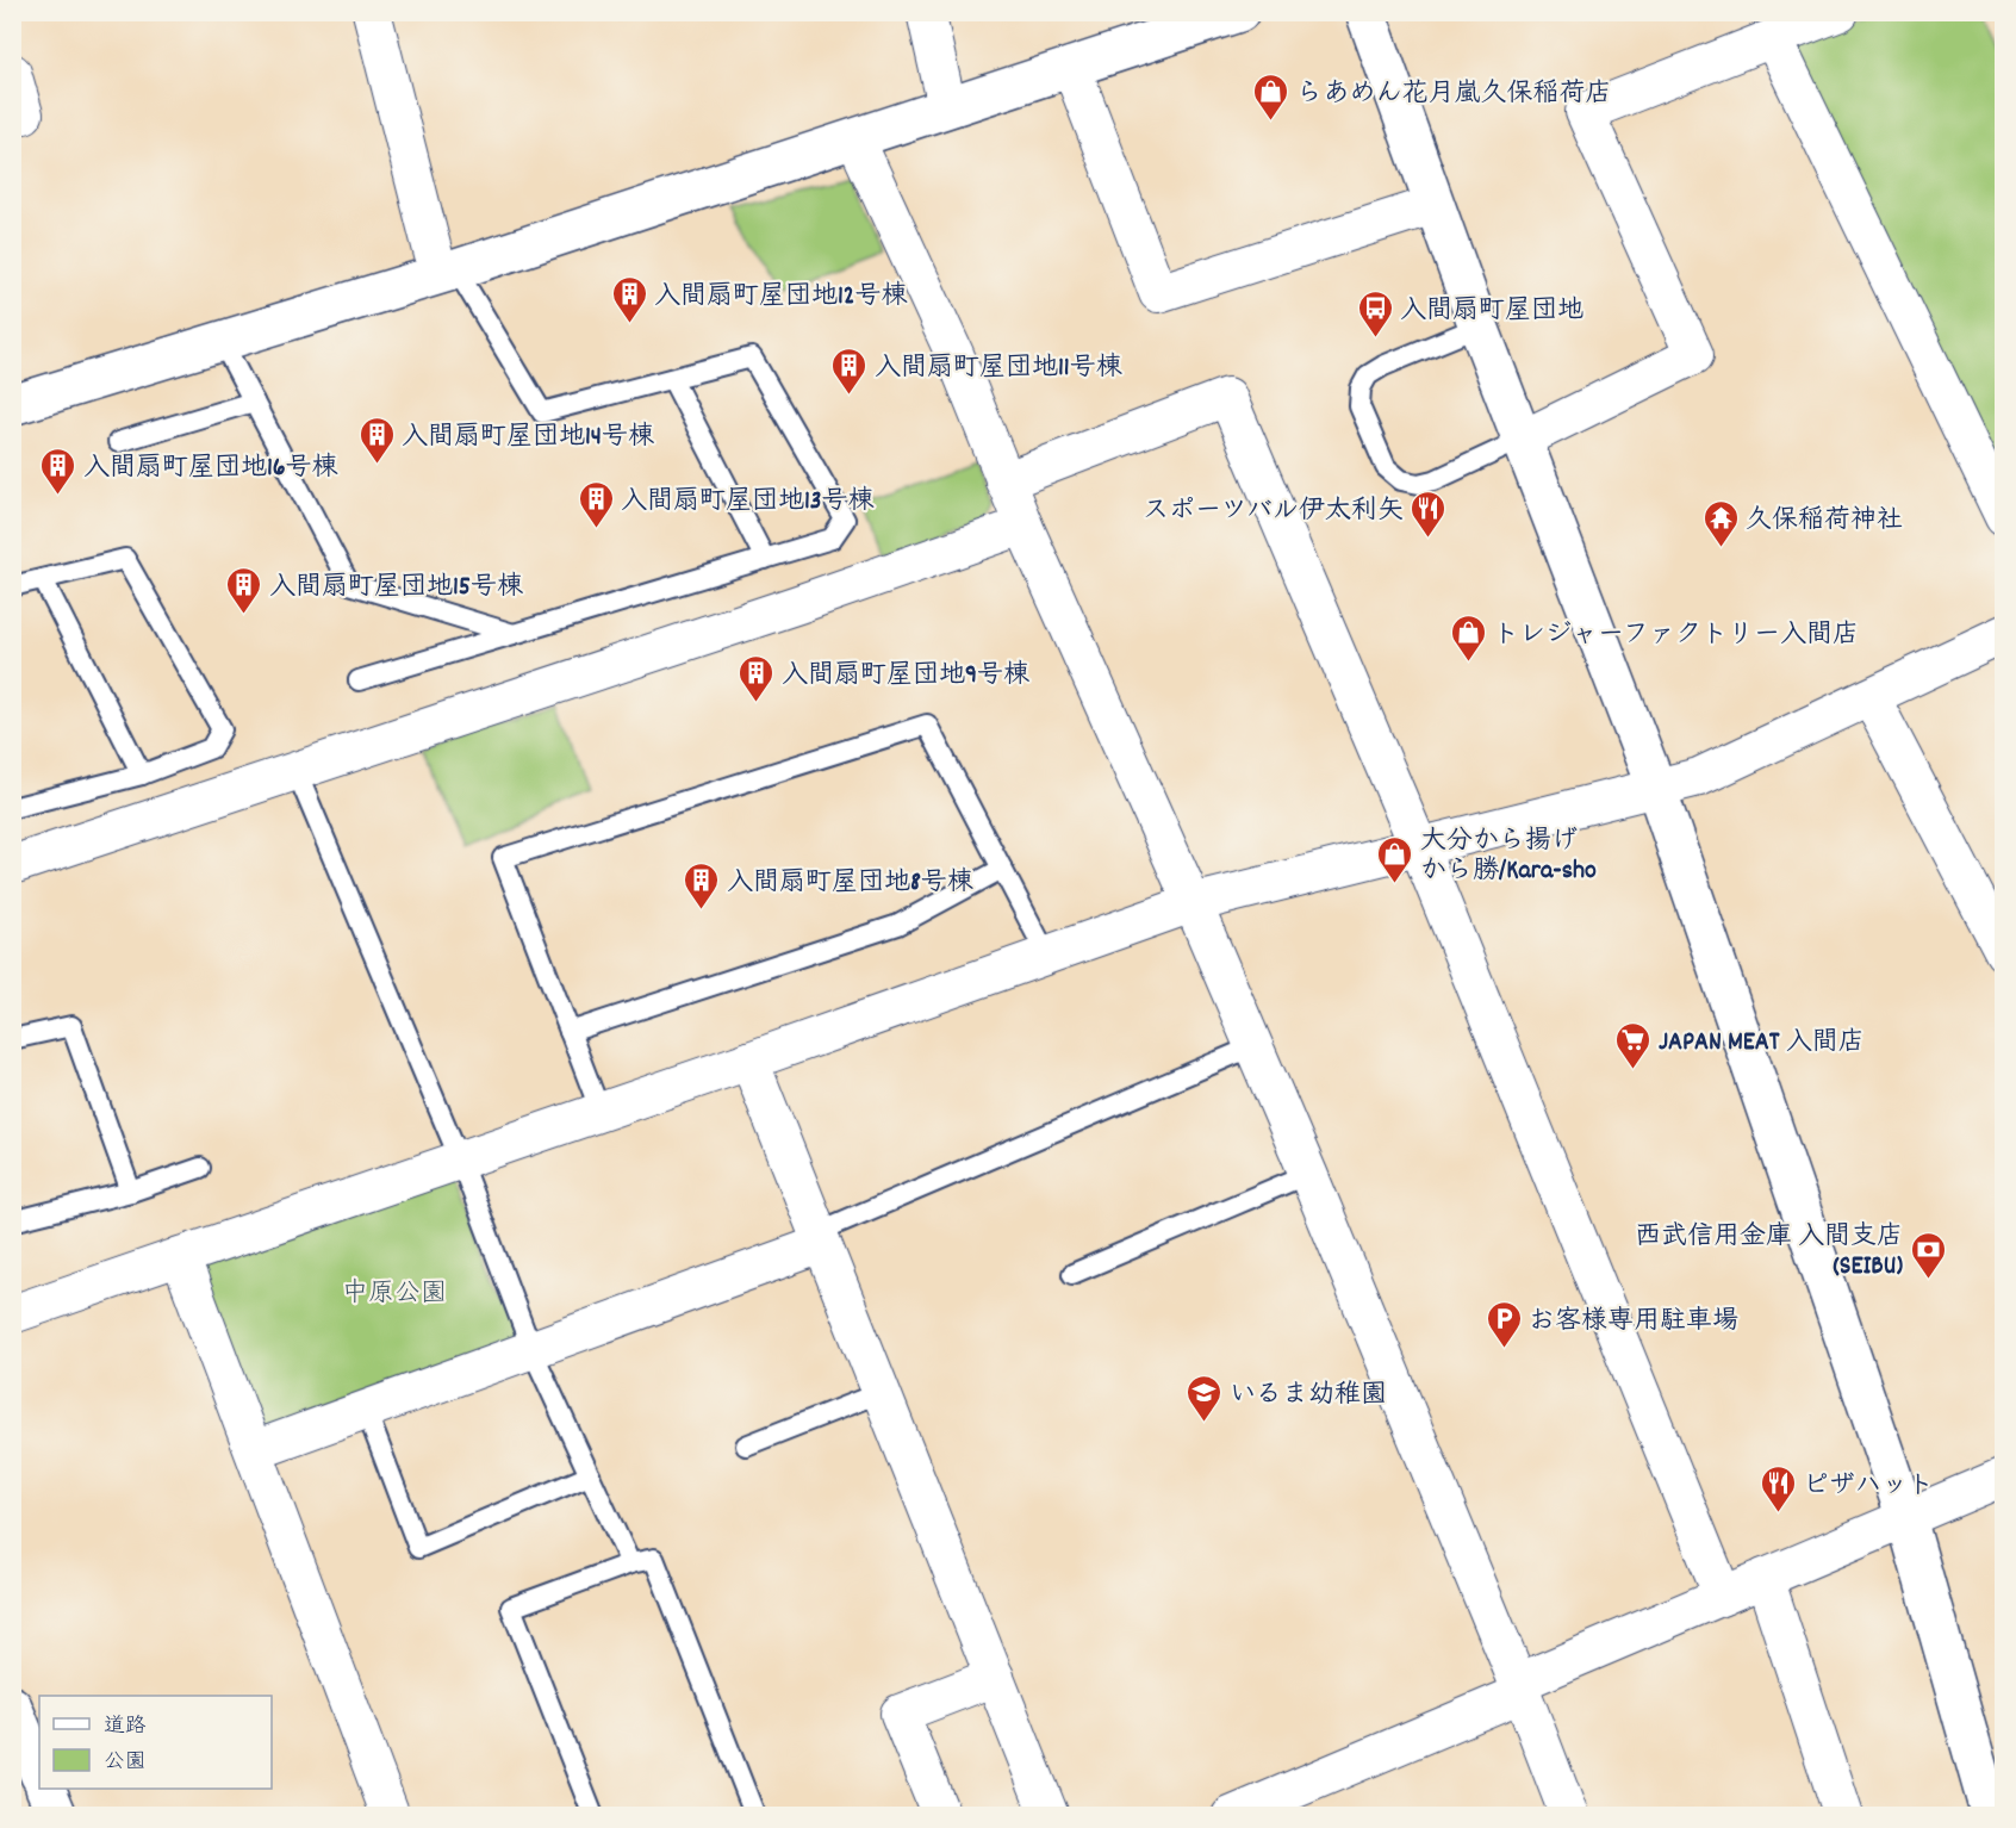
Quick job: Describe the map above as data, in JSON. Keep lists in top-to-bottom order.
{
  "parks": ["中原公園"],
  "places": {
    "shop": ["らあめん花月嵐久保稲荷店", "トレジャーファクトリー入間店", "大分から揚げ から勝/Kara-sho"],
    "building": [
      "入間扇町屋団地12号棟",
      "入間扇町屋団地11号棟",
      "入間扇町屋団地14号棟",
      "入間扇町屋団地16号棟",
      "入間扇町屋団地13号棟",
      "入間扇町屋団地15号棟",
      "入間扇町屋団地9号棟",
      "入間扇町屋団地8号棟"
    ],
    "bus stop": ["入間扇町屋団地"],
    "restaurant": ["スポーツバル伊太利矢", "ピザハット"],
    "temple": ["久保稲荷神社"],
    "supermarket": ["JAPAN MEAT 入間店"],
    "bank": ["西武信用金庫 入間支店 (SEIBU)"],
    "parking": ["お客様専用駐車場"],
    "school or university": ["いるま幼稚園"]
  },
  "legend": ["道路", "公園"]
}
